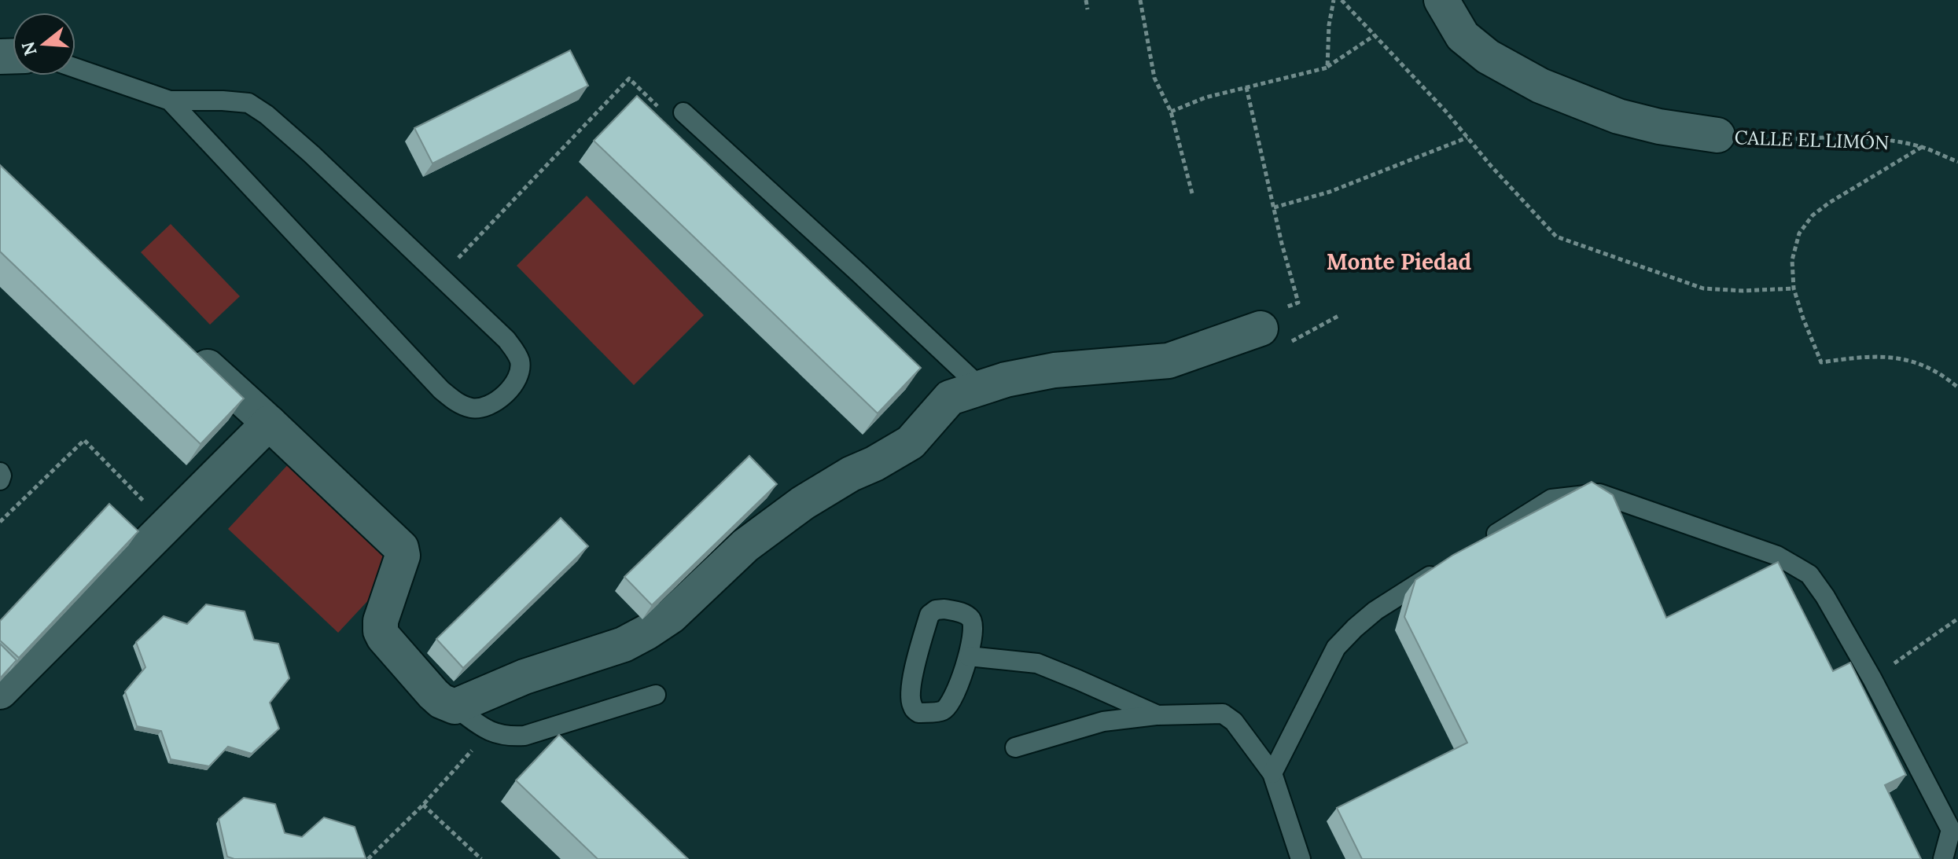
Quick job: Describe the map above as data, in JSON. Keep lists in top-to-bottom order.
{
  "streets": {
    "street": ["CALLE EL LIMÓN"]
  },
  "districts": ["Monte Piedad"],
  "north": "left"
}
